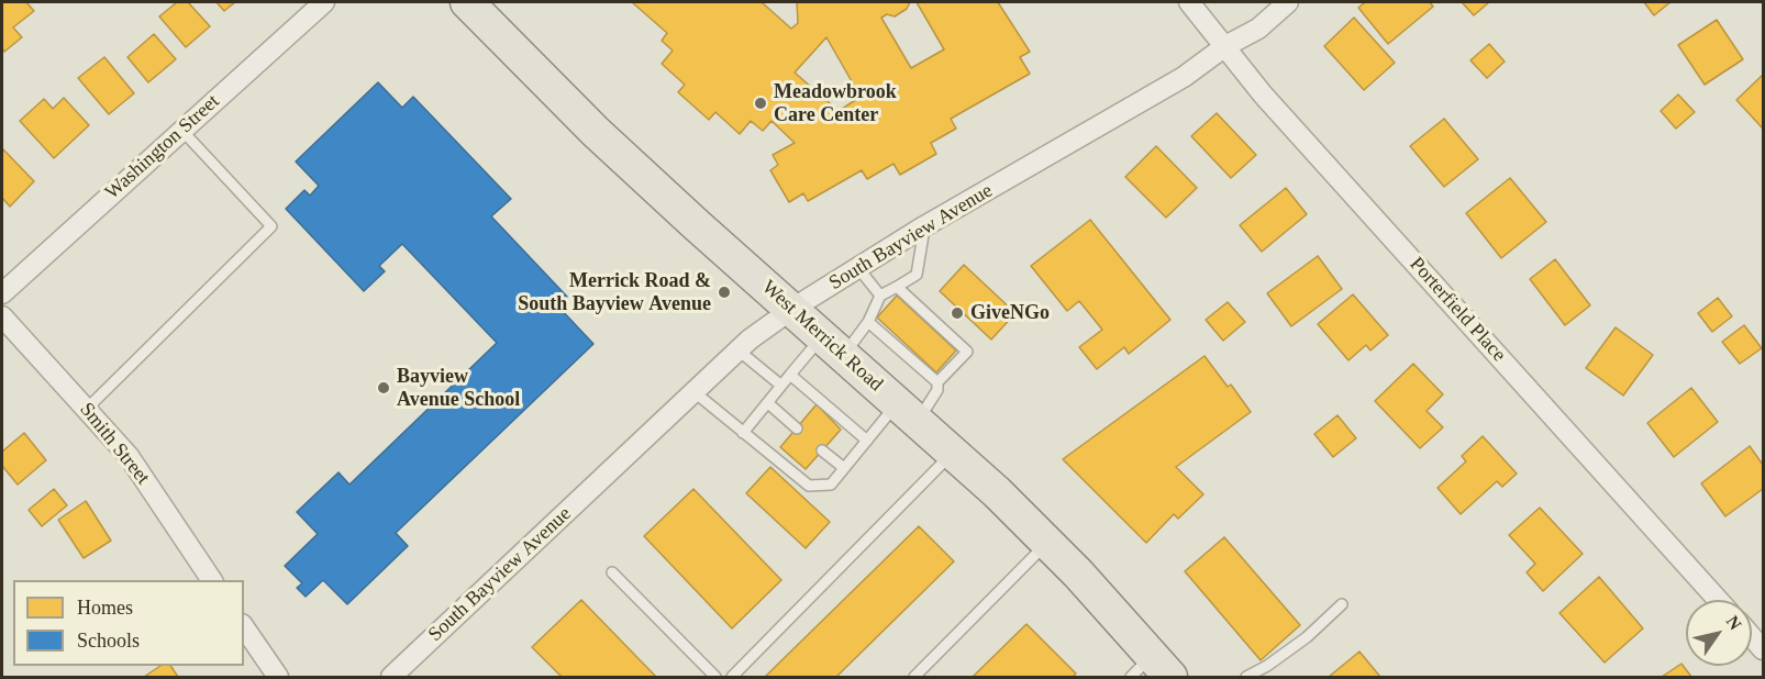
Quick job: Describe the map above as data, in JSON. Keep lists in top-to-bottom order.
{
  "streets": {
    "main road": ["West Merrick Road"],
    "street": [
      "Washington Street",
      "South Bayview Avenue",
      "Porterfield Place",
      "Smith Street"
    ]
  },
  "crossings": [
    ["South Bayview Avenue", "Porterfield Place"],
    ["South Bayview Avenue", "West Merrick Road"]
  ],
  "places": [
    "Meadowbrook Care Center",
    "Merrick Road & South Bayview Avenue",
    "GiveNGo",
    "Bayview Avenue School"
  ],
  "legend": ["Homes", "Schools"],
  "north": "top right"
}
